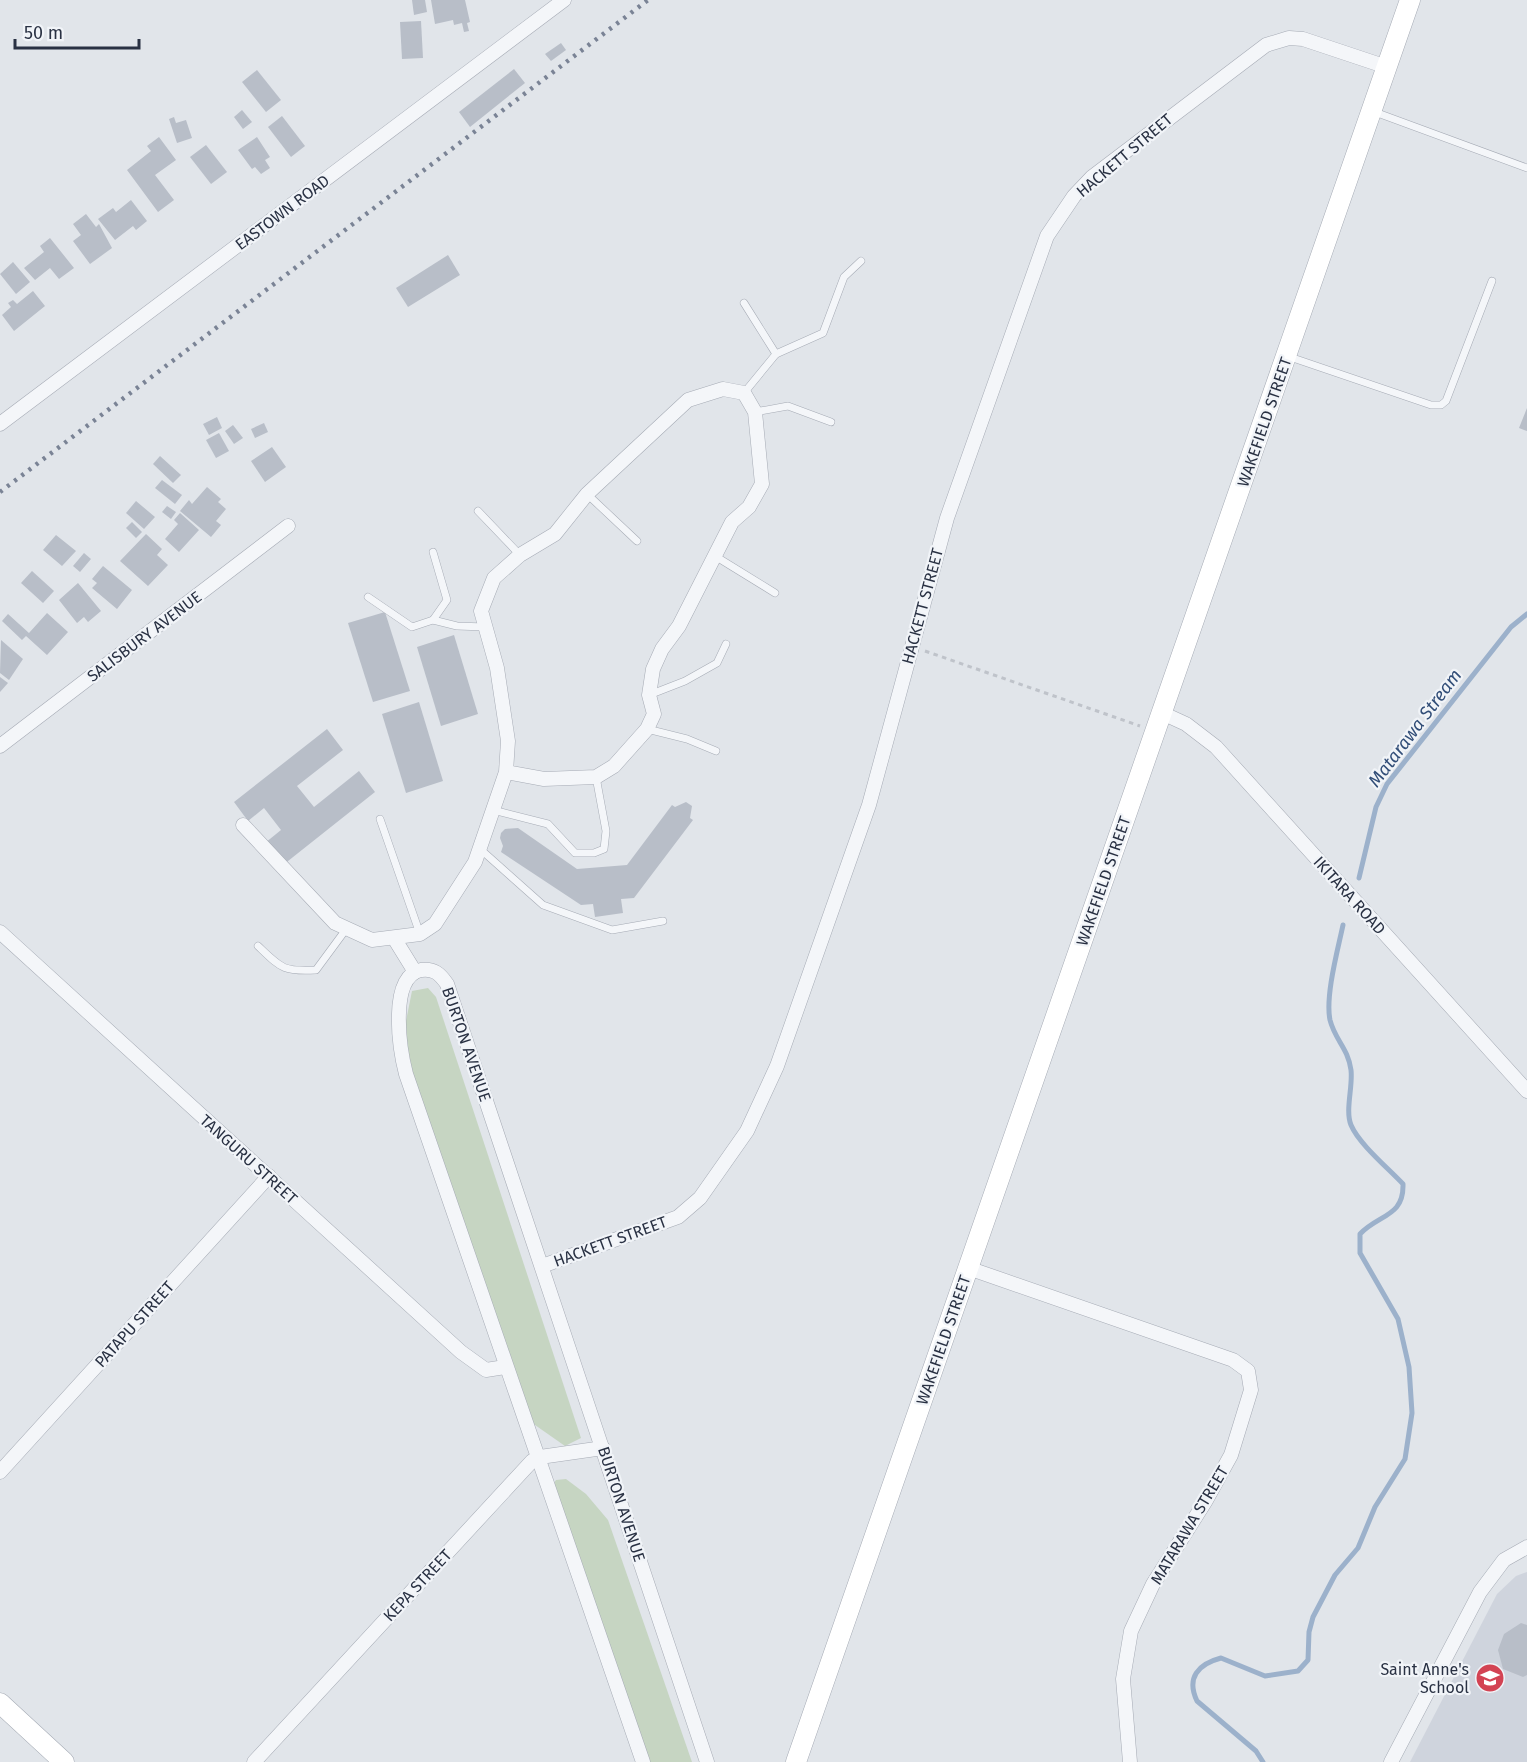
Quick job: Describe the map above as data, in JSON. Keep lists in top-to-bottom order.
{
  "streets": {
    "street": [
      "HACKETT STREET",
      "EASTOWN ROAD",
      "WAKEFIELD STREET",
      "SALISBURY AVENUE",
      "IKITARA ROAD",
      "BURTON AVENUE",
      "TANGURU STREET",
      "PATAPU STREET",
      "MATARAWA STREET",
      "KEPA STREET"
    ]
  },
  "crossings": [
    ["HACKETT STREET", "WAKEFIELD STREET"],
    ["HACKETT STREET", "BURTON AVENUE"],
    ["WAKEFIELD STREET", "IKITARA ROAD"],
    ["WAKEFIELD STREET", "MATARAWA STREET"],
    ["TANGURU STREET", "PATAPU STREET"]
  ],
  "water": ["Matarawa Stream"],
  "places": {
    "school or university": ["Saint Anne's School"]
  },
  "scale_bar": "50 m"
}
